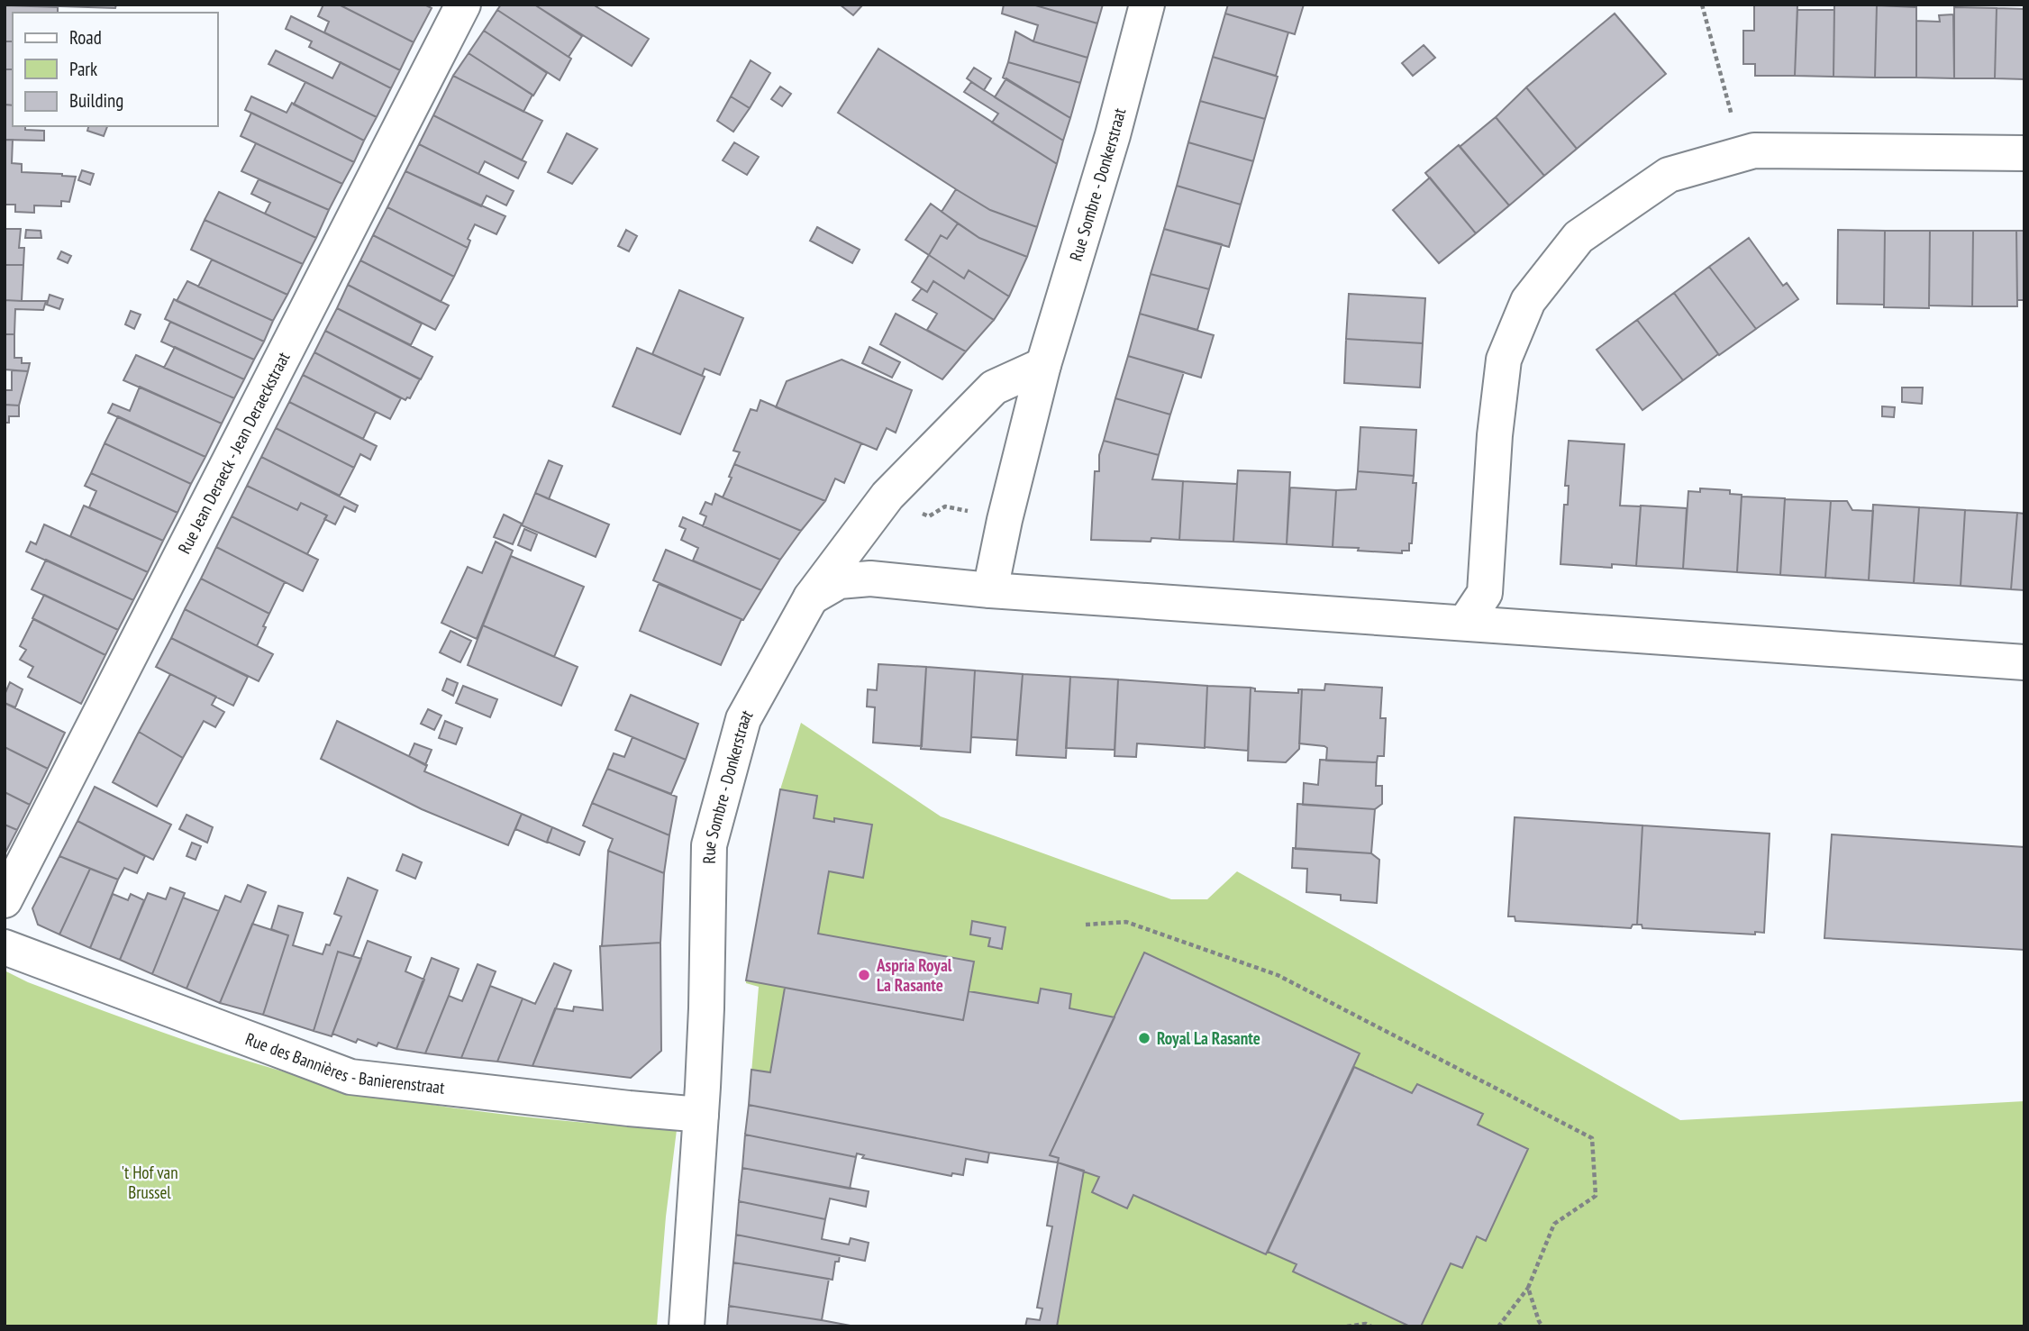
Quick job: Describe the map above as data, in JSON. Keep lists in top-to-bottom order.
{
  "streets": {
    "street": ["Rue Sombre - Donkerstraat", "Rue Jean Deraeck - Jean Deraeckstraat", "Rue des Bannières - Banierenstraat"]
  },
  "crossings": [
    ["Rue Sombre - Donkerstraat", "Rue des Bannières - Banierenstraat"]
  ],
  "parks": ["'t Hof van Brussel"],
  "places": ["Aspria Royal La Rasante", "Royal La Rasante"],
  "legend": ["Road", "Park", "Building"]
}
